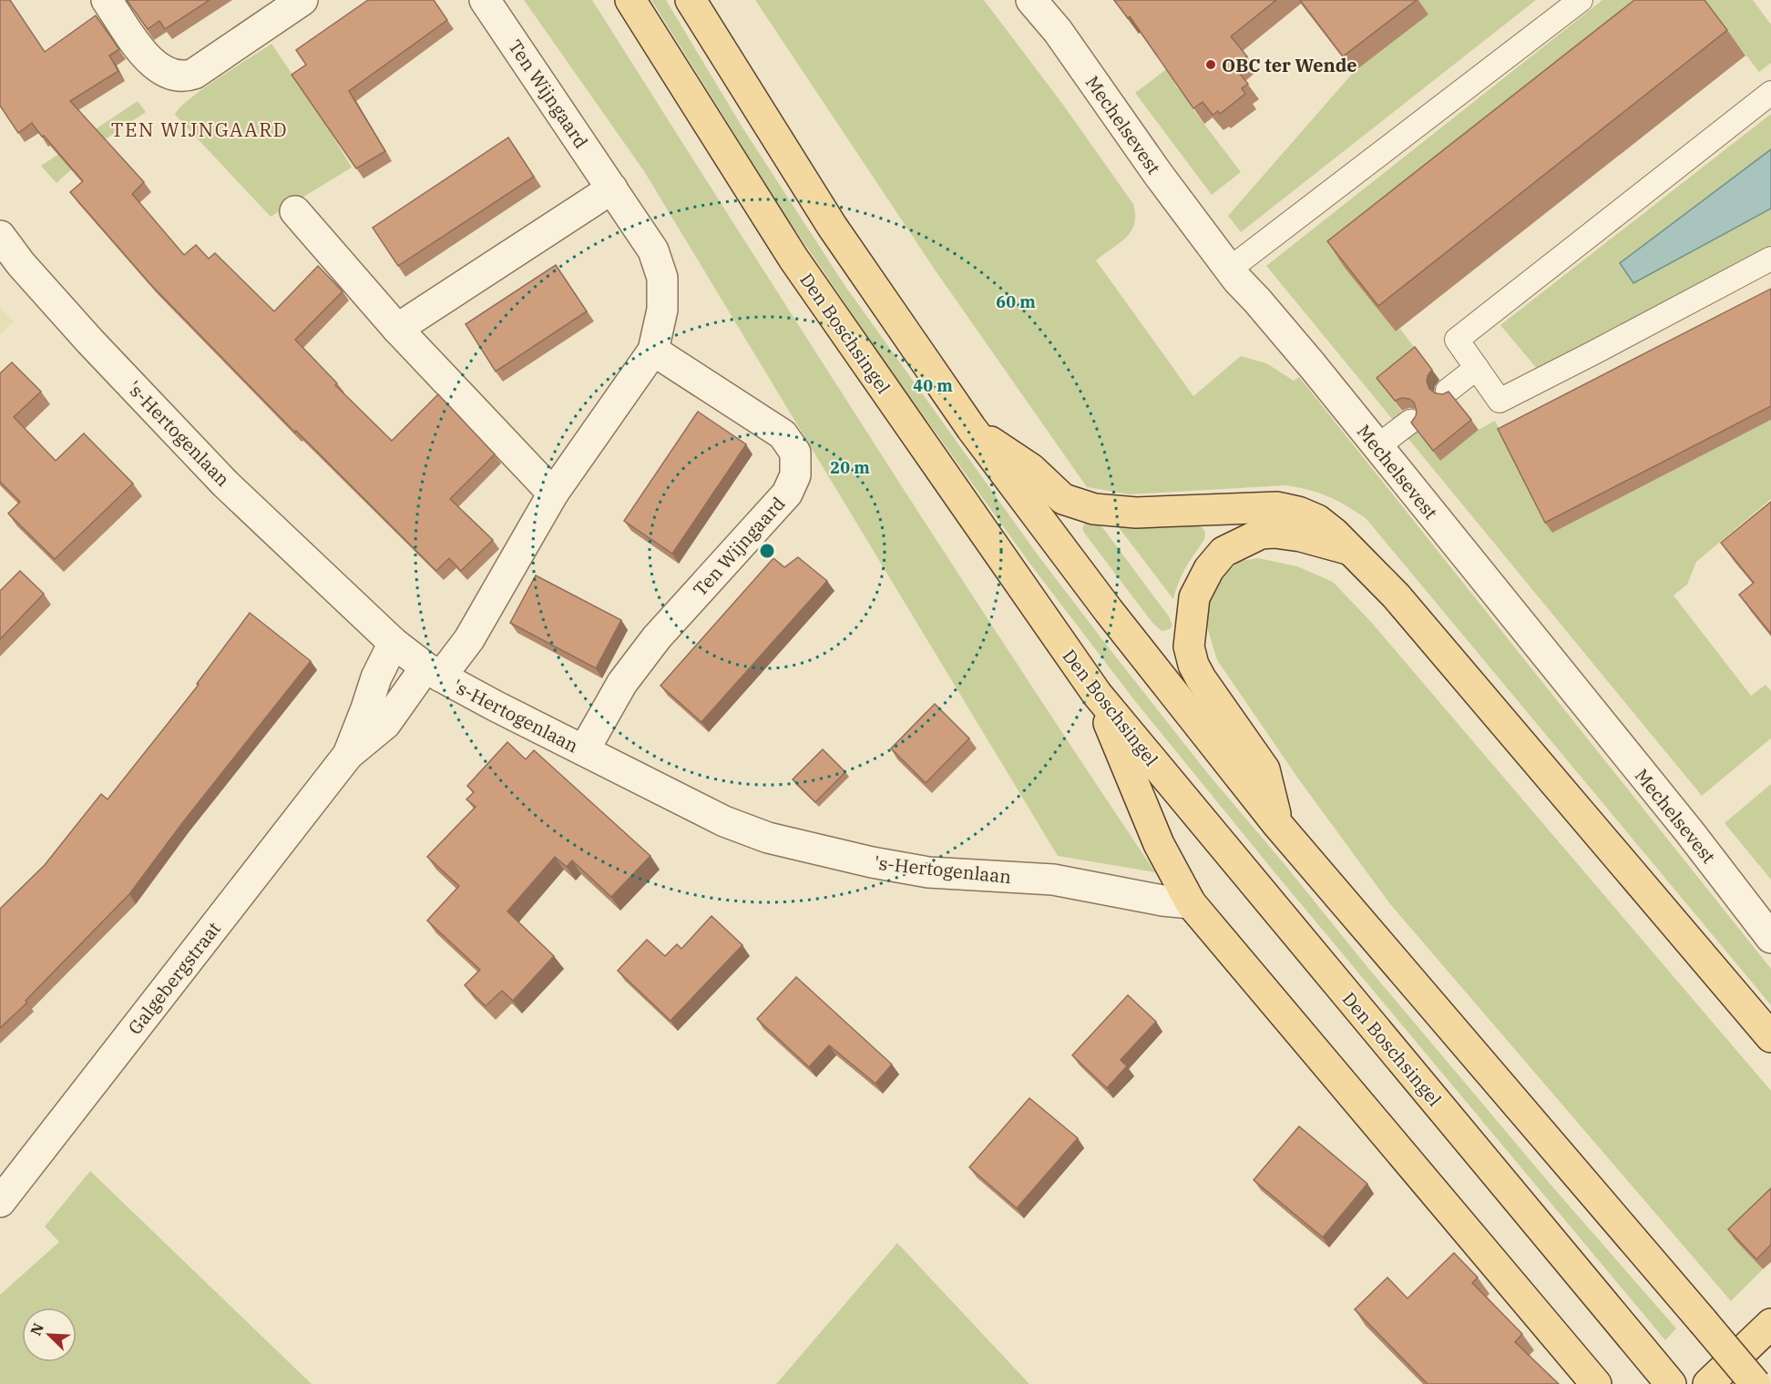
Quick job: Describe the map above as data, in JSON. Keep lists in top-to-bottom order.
{
  "streets": {
    "main road": ["Den Boschsingel"],
    "street": [
      "Ten Wijngaard",
      "Mechelsevest",
      "'s-Hertogenlaan",
      "Galgebergstraat"
    ]
  },
  "crossings": [
    ["Ten Wijngaard", "'s-Hertogenlaan"],
    ["Ten Wijngaard", "Galgebergstraat"],
    ["'s-Hertogenlaan", "Galgebergstraat"]
  ],
  "districts": ["TEN WIJNGAARD"],
  "places": ["OBC ter Wende"],
  "north": "top left",
  "rings": ["60 m", "40 m", "20 m"]
}
